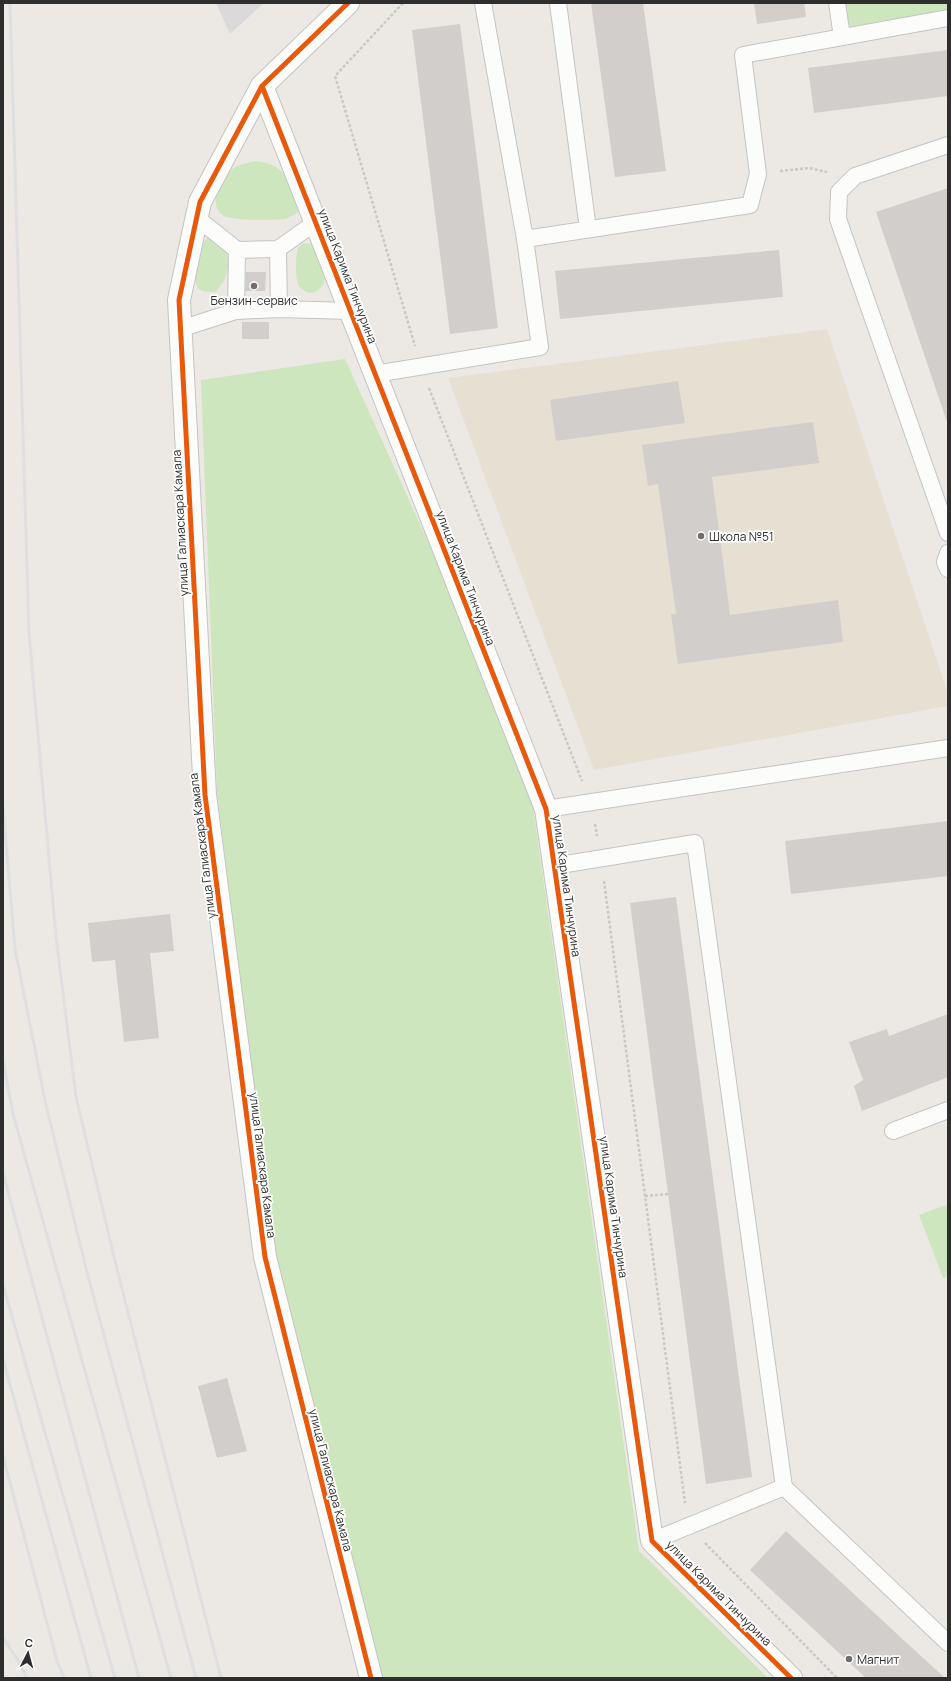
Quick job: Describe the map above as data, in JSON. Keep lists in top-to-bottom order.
{
  "streets": {
    "street": ["улица Карима Тинчурина", "улица Галиаскара Камала"]
  },
  "crossings": [
    ["улица Карима Тинчурина", "улица Галиаскара Камала"]
  ],
  "places": ["Бензин-сервис", "Школа №51", "Магнит"],
  "north": "top"
}
